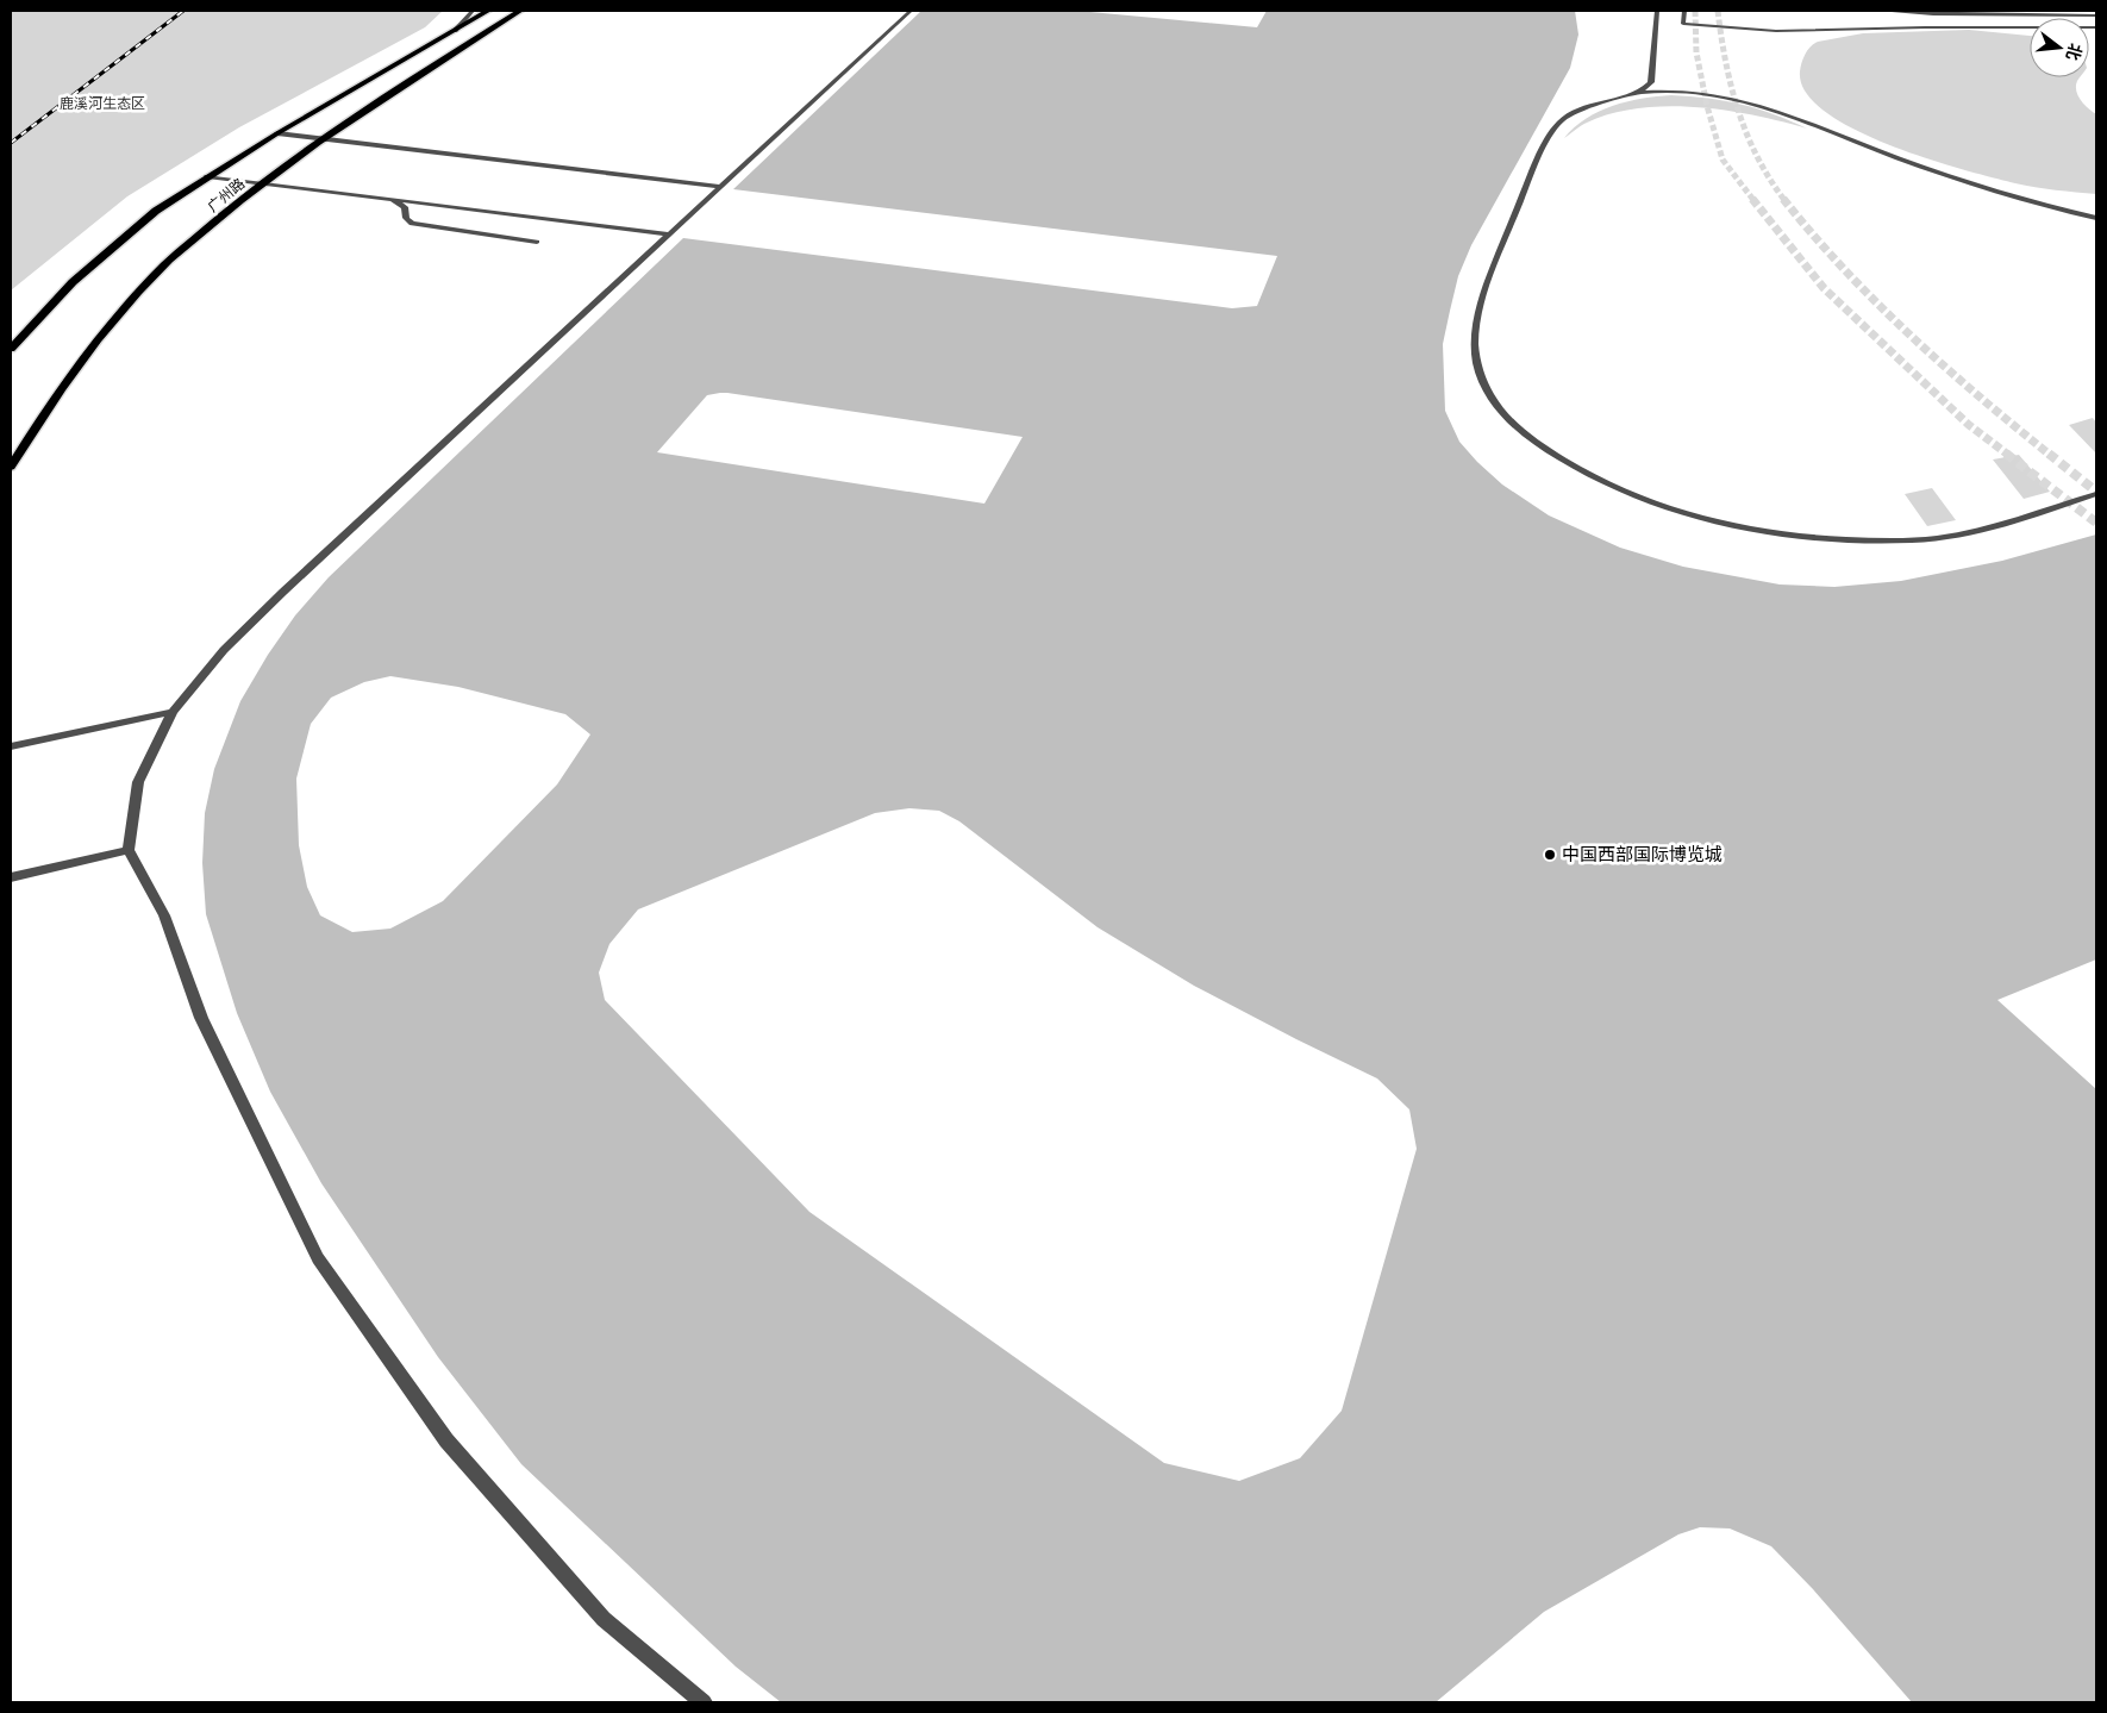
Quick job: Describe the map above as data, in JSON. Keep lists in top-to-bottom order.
{
  "streets": {
    "main road": ["广州路"]
  },
  "parks": ["鹿溪河生态区"],
  "places": ["中国西部国际博览城"],
  "north": "right"
}
